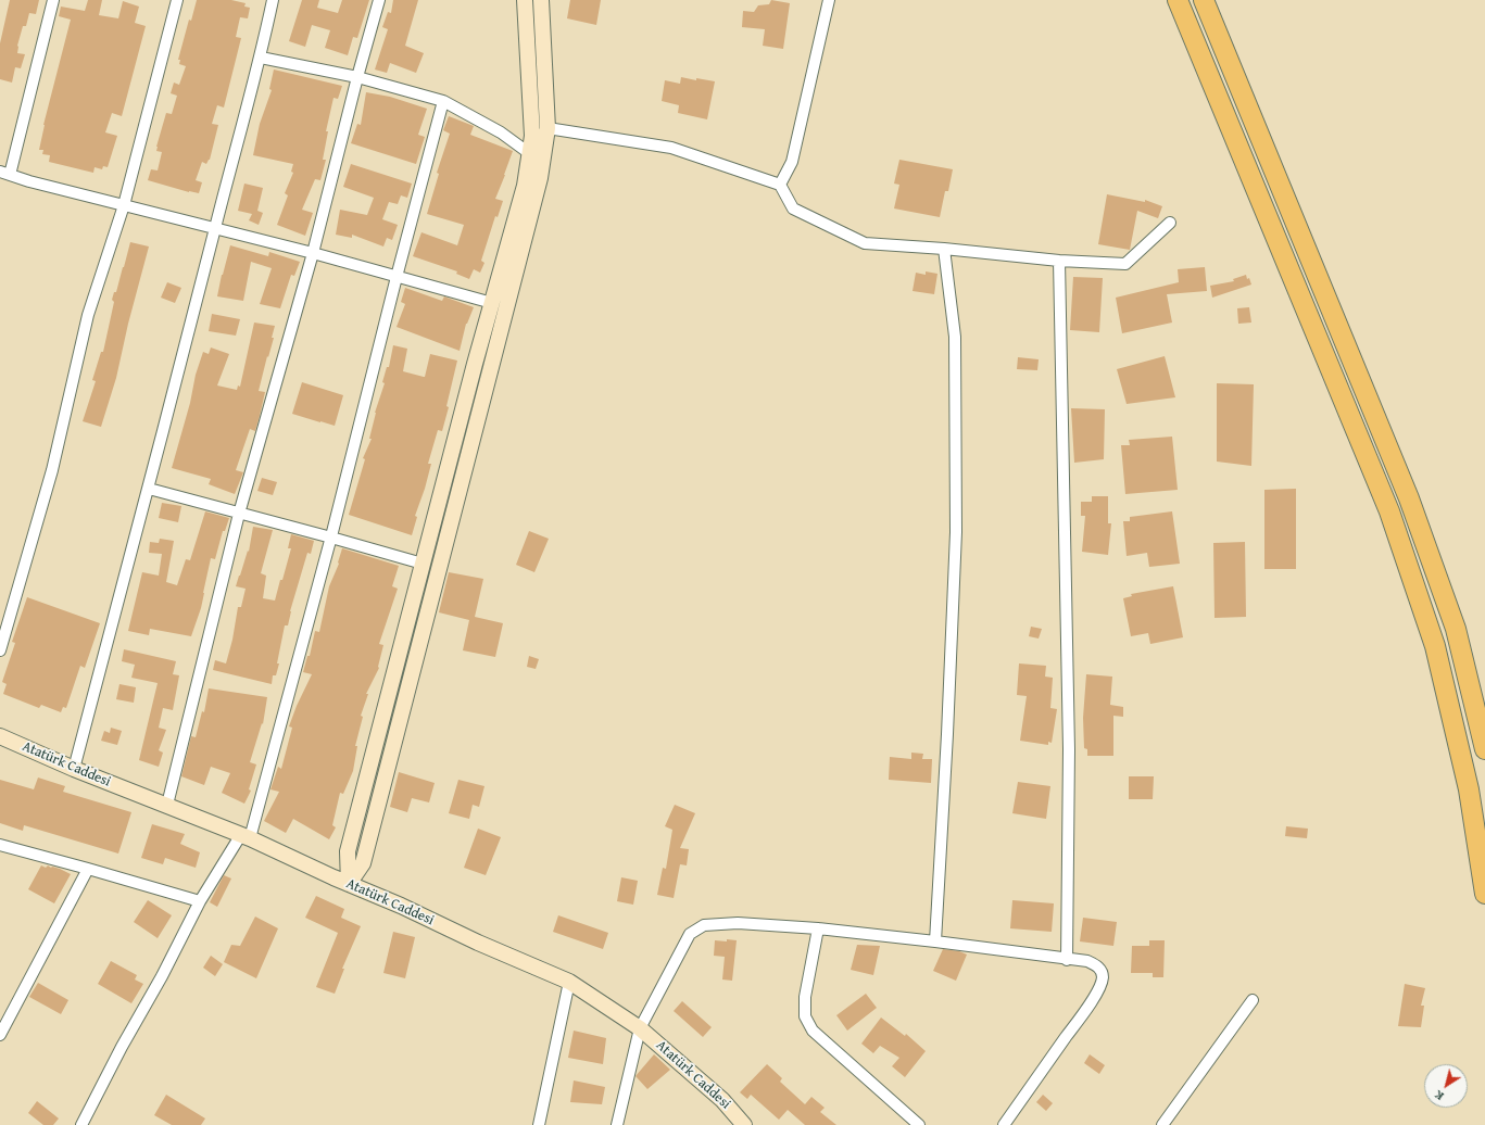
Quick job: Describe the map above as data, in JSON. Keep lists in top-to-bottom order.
{
  "streets": {
    "street": ["Atatürk Caddesi"]
  },
  "north": "bottom left"
}
